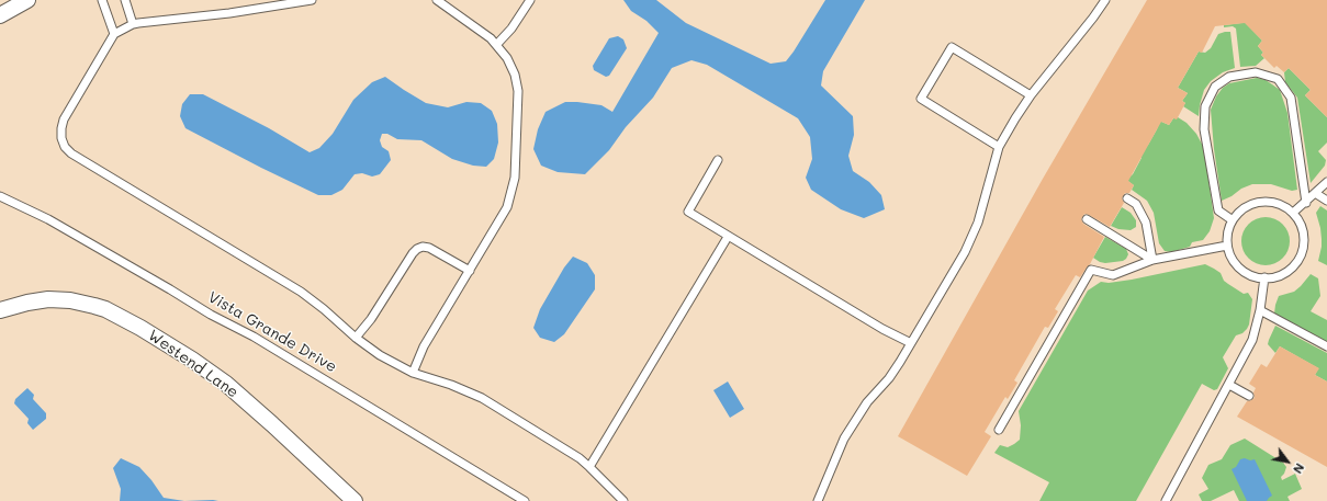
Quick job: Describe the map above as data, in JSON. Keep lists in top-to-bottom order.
{
  "streets": {
    "street": ["Westend Lane"],
    "lane": ["Vista Grande Drive"]
  },
  "north": "bottom right"
}
